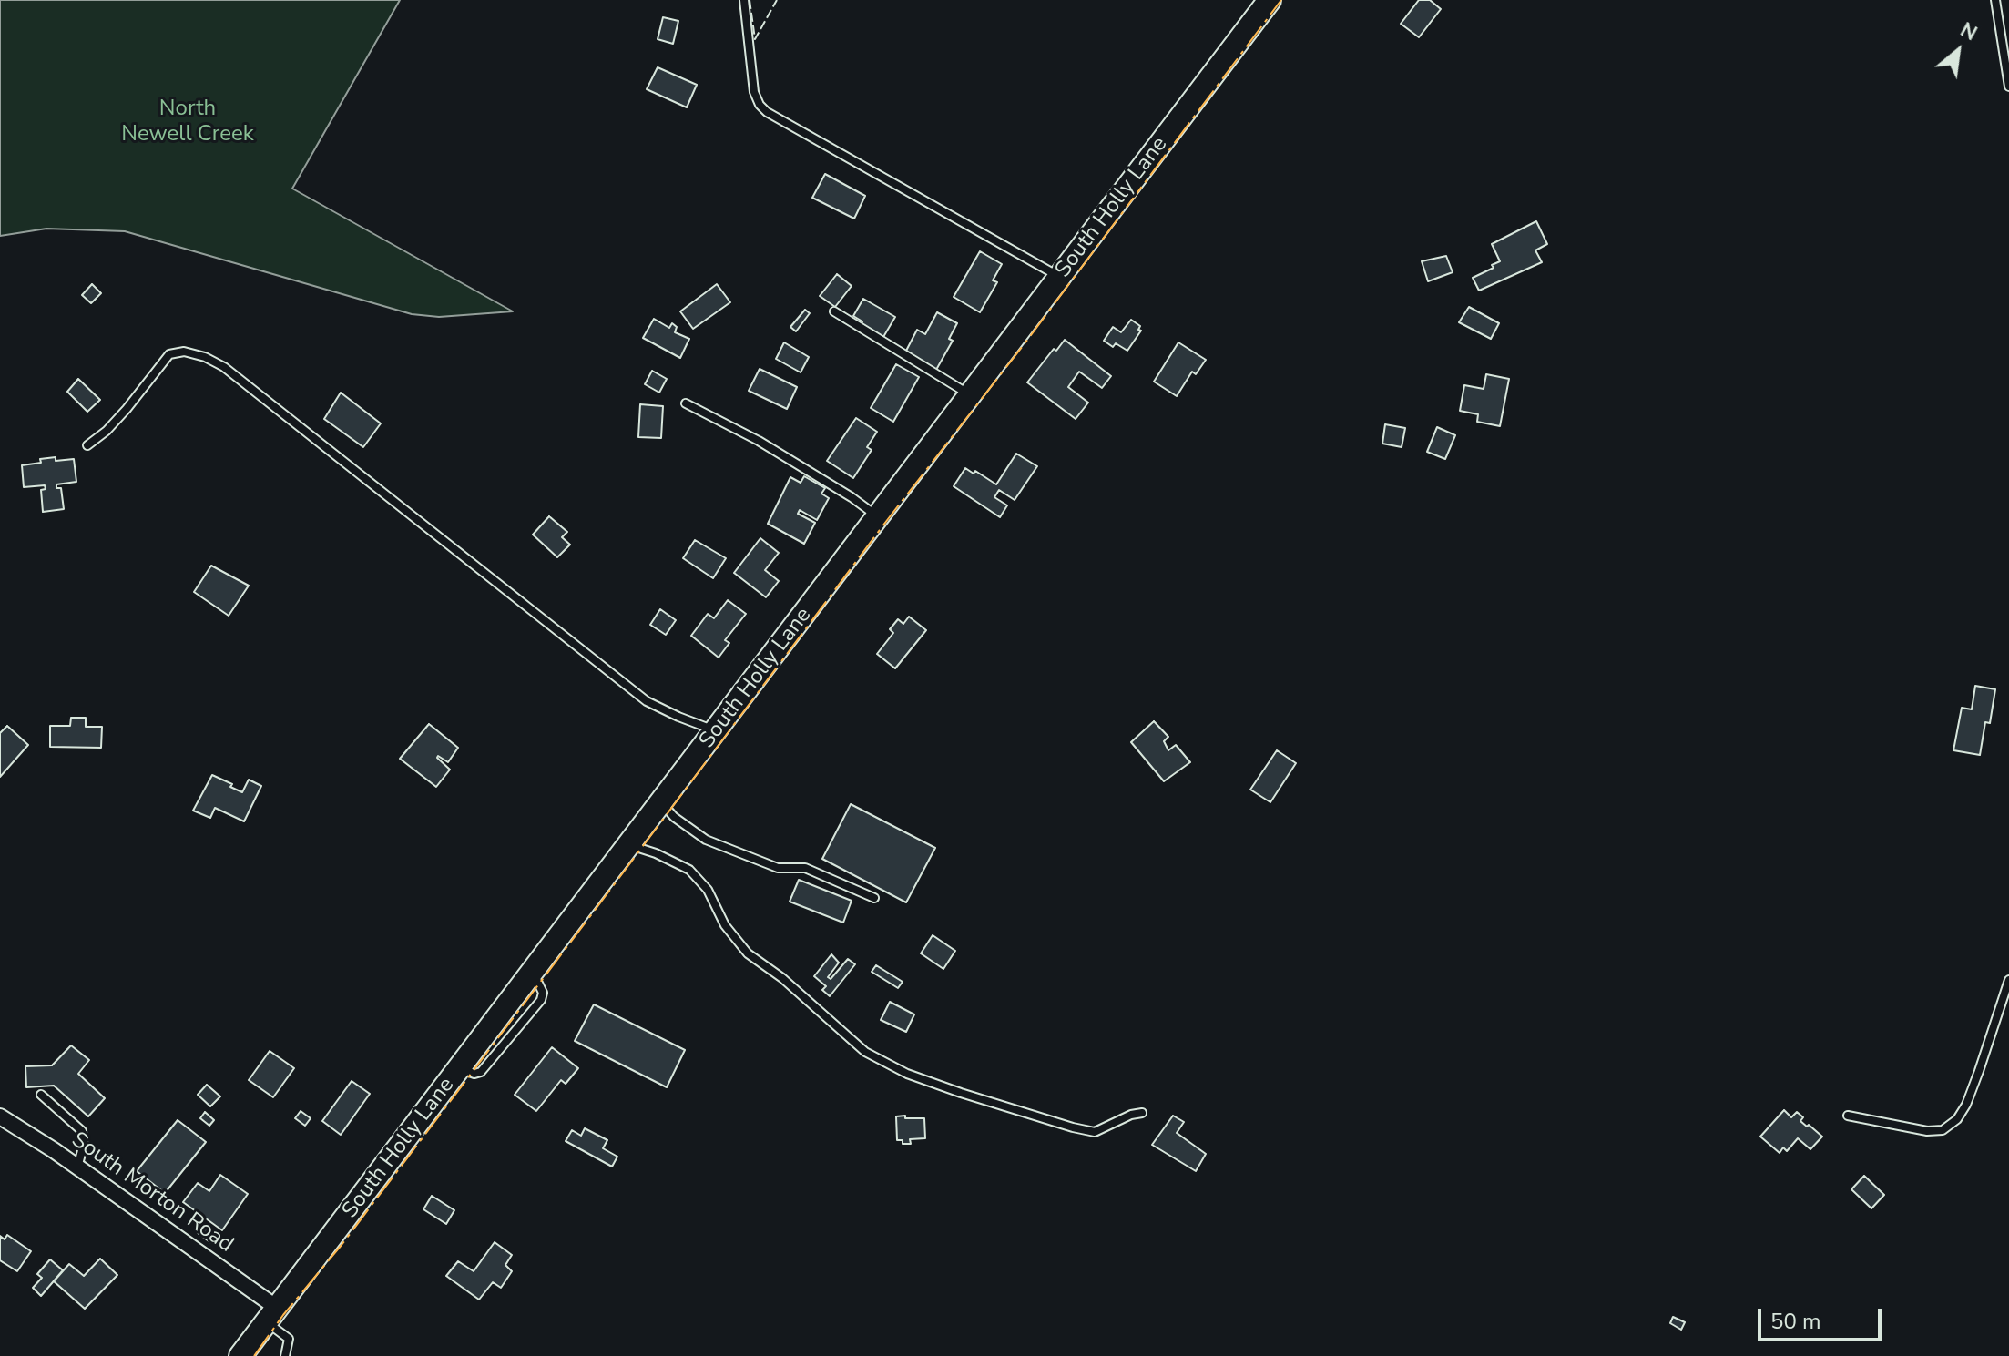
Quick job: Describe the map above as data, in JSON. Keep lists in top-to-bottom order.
{
  "streets": {
    "street": ["South Holly Lane", "South Morton Road"]
  },
  "crossings": [
    ["South Holly Lane", "South Morton Road"]
  ],
  "parks": ["North Newell Creek"],
  "scale_bar": "50 m",
  "north": "top right"
}
